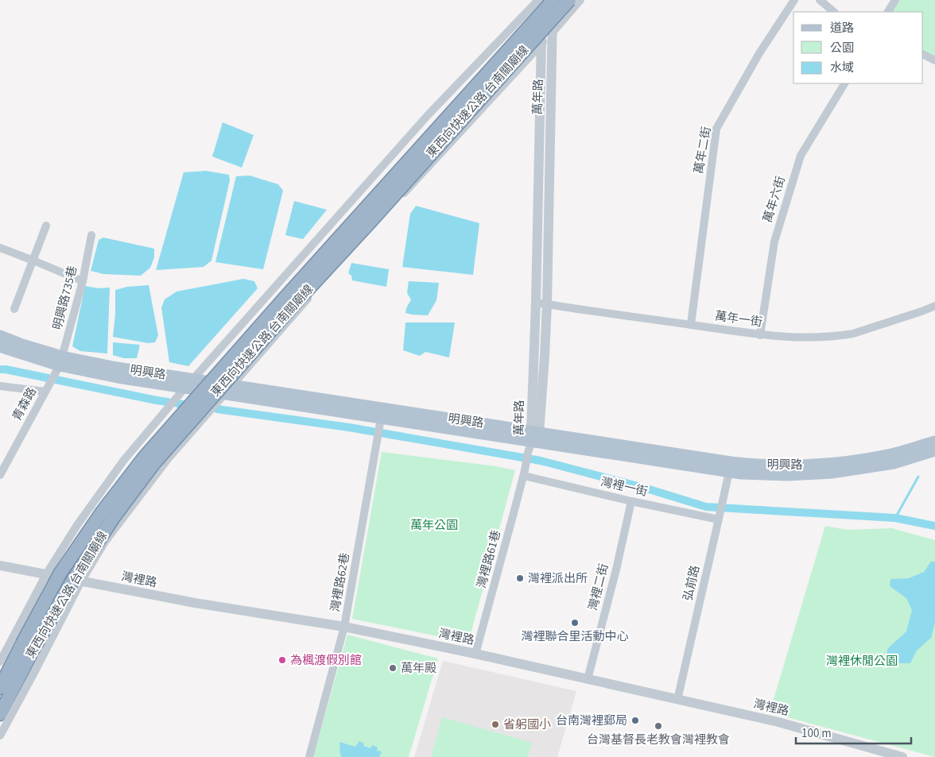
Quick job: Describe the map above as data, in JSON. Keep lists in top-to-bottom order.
{
  "streets": {
    "highway": ["東西向快速公路 台南關廟線"],
    "main road": ["明興路"],
    "street": [
      "萬年路",
      "萬年二街",
      "萬年六街",
      "明興路735巷",
      "萬年一街",
      "青森路",
      "灣裡一街",
      "灣裡路61巷",
      "灣裡路",
      "灣裡路62巷",
      "弘前路",
      "灣裡二街"
    ]
  },
  "crossings": [
    ["萬年路", "東西向快速公路 台南關廟線"],
    ["萬年路", "萬年一街"],
    ["萬年路", "明興路"],
    ["萬年路", "灣裡路61巷"],
    ["萬年二街", "萬年一街"],
    ["萬年六街", "萬年一街"],
    ["明興路735巷", "明興路"],
    ["明興路735巷", "青森路"],
    ["明興路", "青森路"],
    ["明興路", "灣裡路61巷"],
    ["明興路", "灣裡路62巷"],
    ["明興路", "弘前路"],
    ["灣裡一街", "灣裡路61巷"],
    ["灣裡一街", "弘前路"],
    ["灣裡一街", "灣裡二街"],
    ["灣裡路61巷", "灣裡路"],
    ["灣裡路", "灣裡路62巷"],
    ["灣裡路", "弘前路"],
    ["灣裡路", "灣裡二街"]
  ],
  "parks": ["萬年公園", "灣裡休閒公園"],
  "places": [
    "灣裡派出所",
    "灣裡聯合里活動中心",
    "為楓渡假別館",
    "萬年殿",
    "台南灣裡郵局",
    "省躬國小",
    "台灣基督長老教會灣裡教會"
  ],
  "legend": ["道路", "公園", "水域"],
  "scale_bar": "100 m"
}
